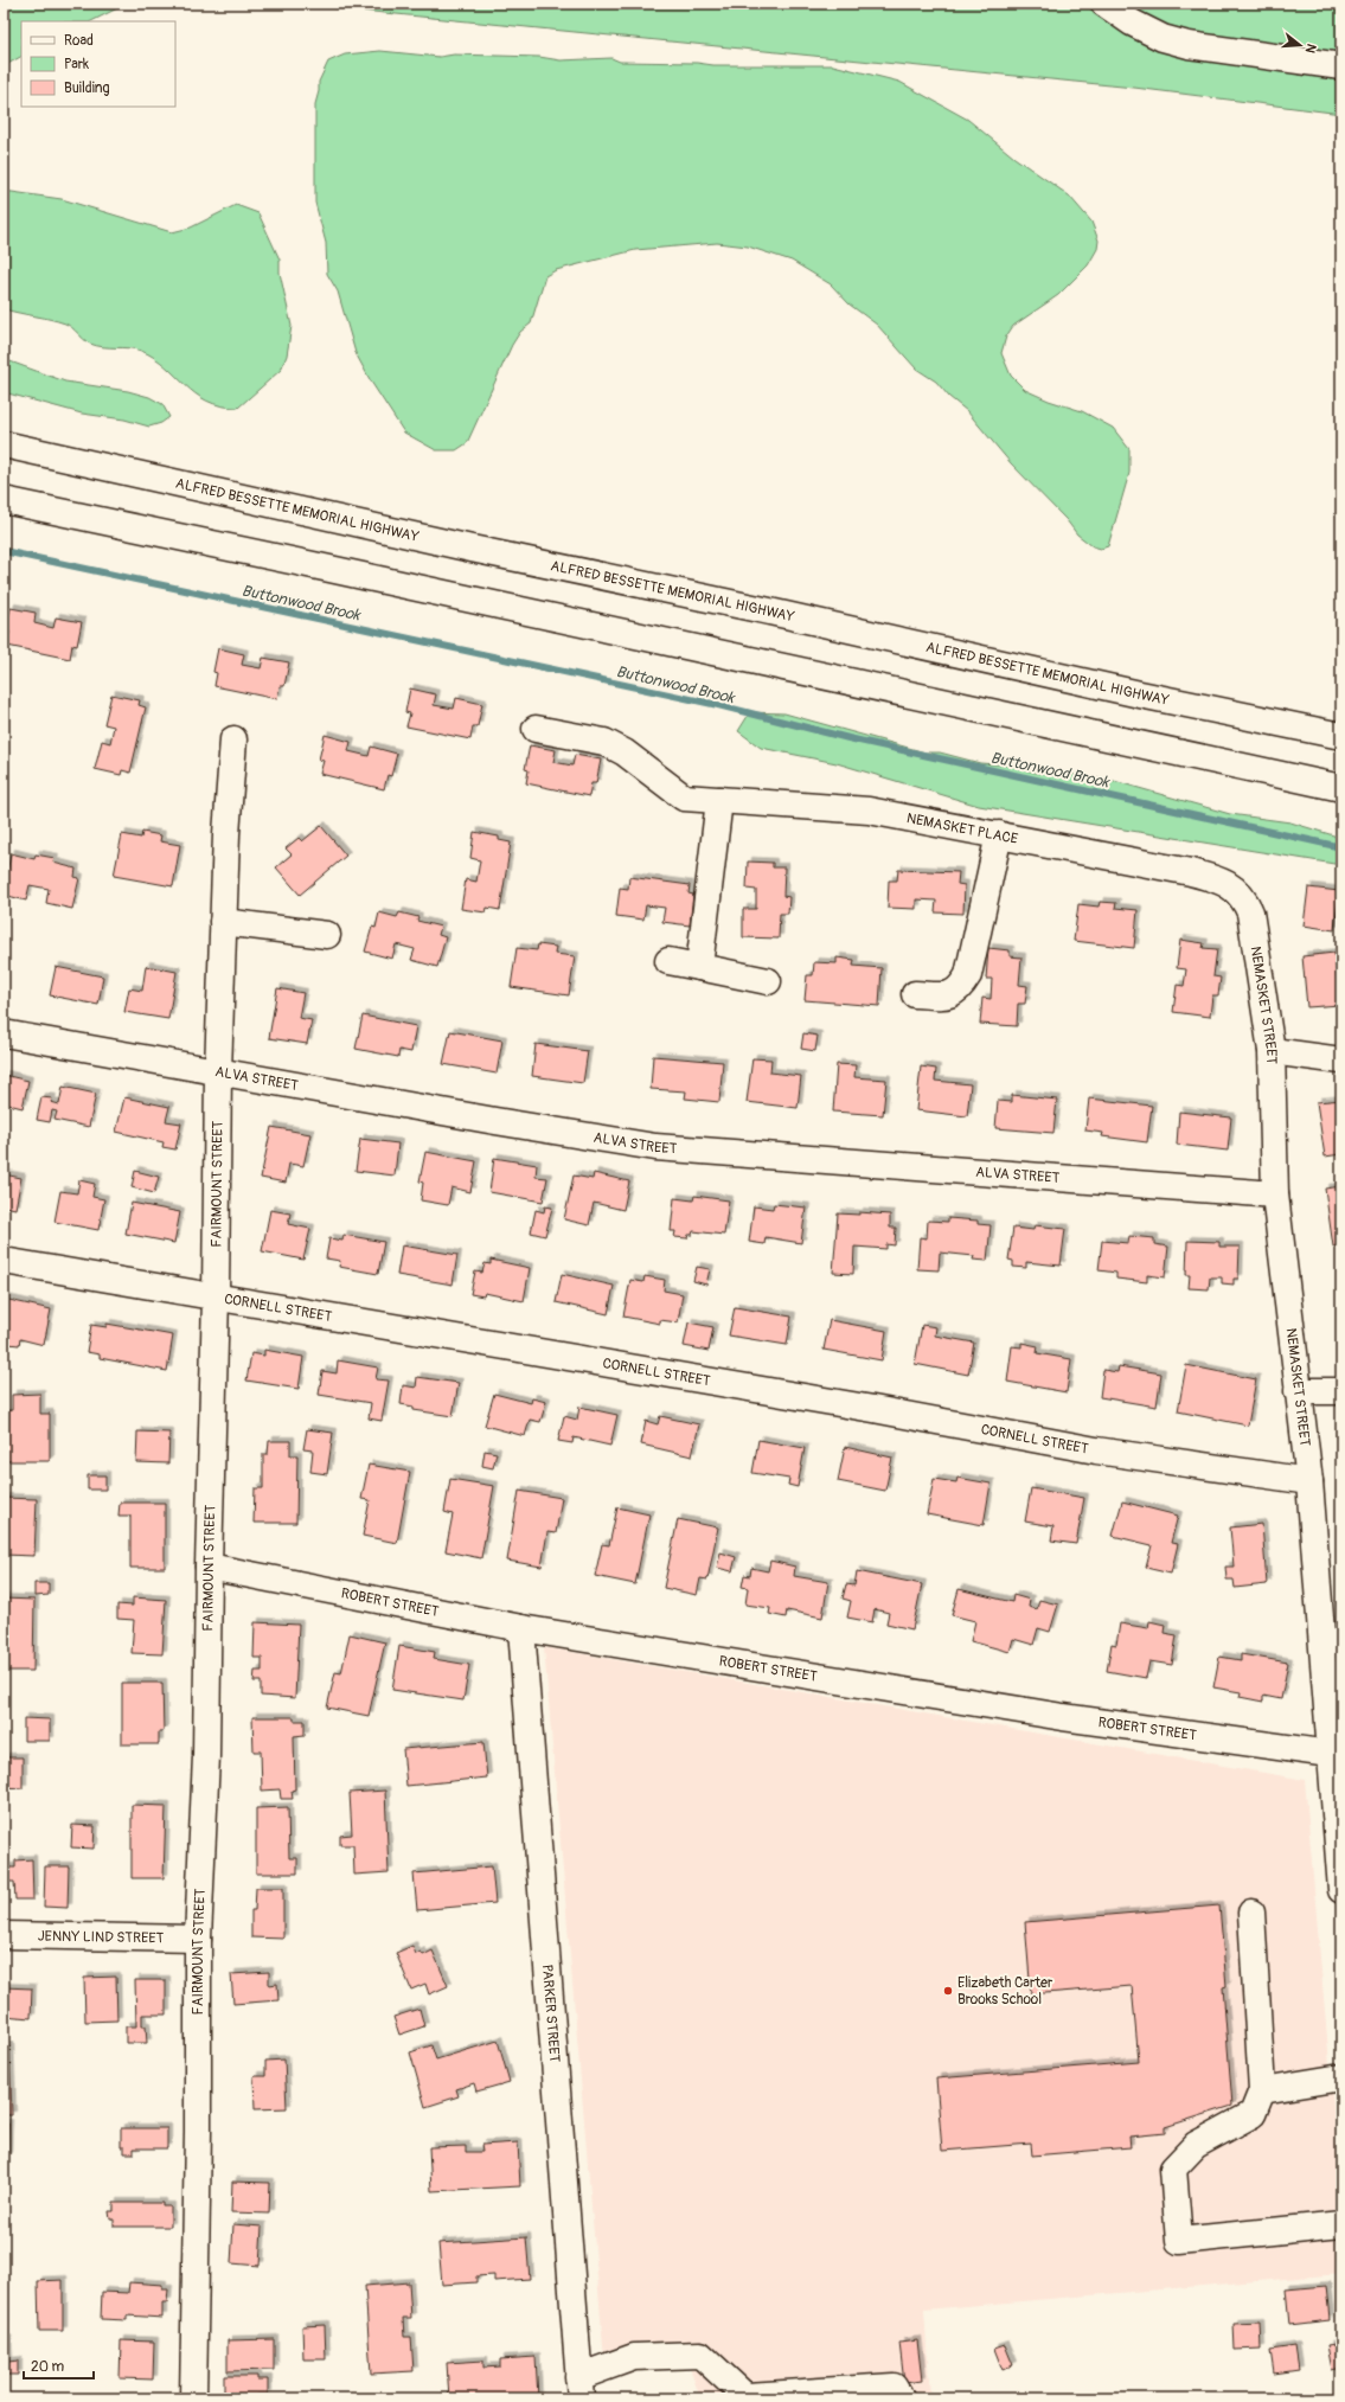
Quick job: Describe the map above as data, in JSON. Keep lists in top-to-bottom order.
{
  "streets": {
    "main road": [
      "ALFRED BESSETTE MEMORIAL HIGHWAY",
      "NEMASKET PLACE",
      "NEMASKET STREET",
      "ALVA STREET",
      "FAIRMOUNT STREET",
      "CORNELL STREET",
      "ROBERT STREET",
      "JENNY LIND STREET",
      "PARKER STREET"
    ]
  },
  "crossings": [
    ["NEMASKET PLACE", "NEMASKET STREET"],
    ["NEMASKET STREET", "ALVA STREET"],
    ["NEMASKET STREET", "CORNELL STREET"],
    ["NEMASKET STREET", "ROBERT STREET"],
    ["ALVA STREET", "FAIRMOUNT STREET"],
    ["FAIRMOUNT STREET", "CORNELL STREET"],
    ["FAIRMOUNT STREET", "ROBERT STREET"],
    ["FAIRMOUNT STREET", "JENNY LIND STREET"],
    ["ROBERT STREET", "PARKER STREET"]
  ],
  "water": ["Buttonwood Brook"],
  "places": ["Elizabeth Carter Brooks School"],
  "legend": ["Road", "Park", "Building"],
  "scale_bar": "20 m",
  "north": "right"
}
